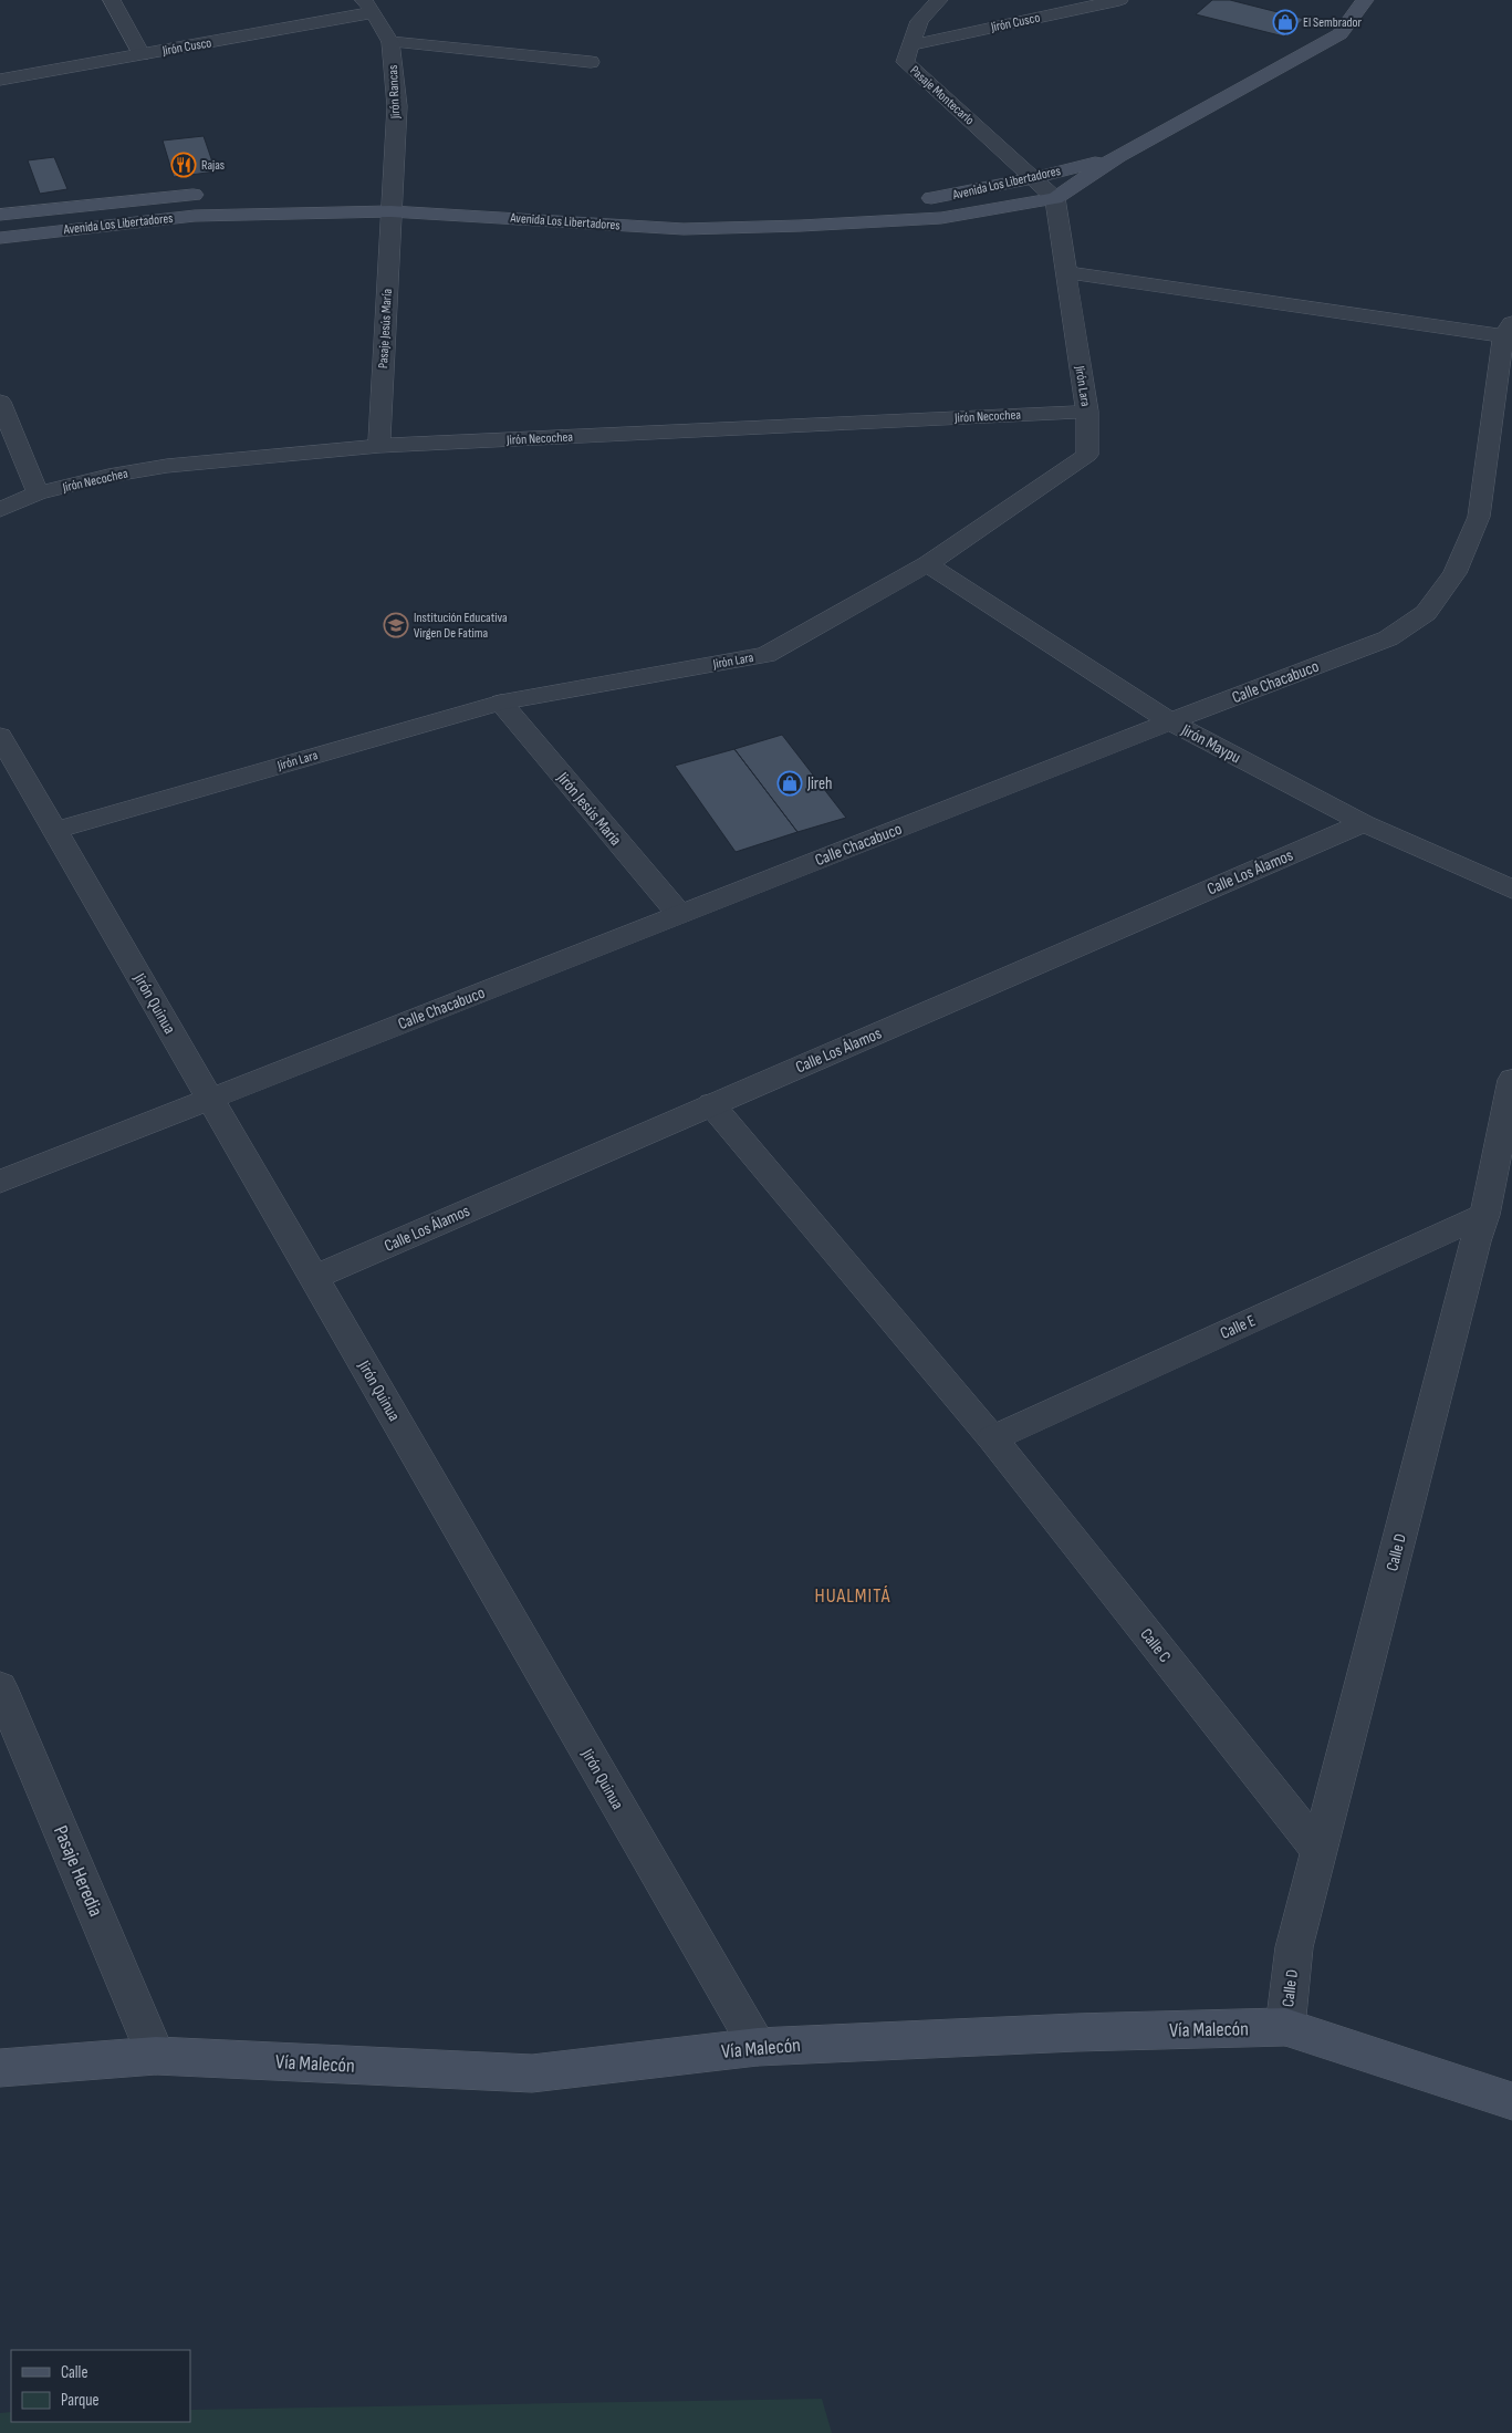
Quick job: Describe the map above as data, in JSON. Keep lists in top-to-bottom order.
{
  "streets": {
    "street": [
      "Jirón Cusco",
      "Jirón Rancas",
      "Pasaje Montecarlo",
      "Avenida Los Libertadores",
      "Pasaje Jesús María",
      "Jirón Lara",
      "Jirón Necochea",
      "Calle Chacabuco",
      "Jirón Maypu",
      "Jirón Jesús María",
      "Calle Los Álamos",
      "Jirón Quinua",
      "Calle E",
      "Calle D",
      "Calle C",
      "Pasaje Heredia",
      "Vía Malecón"
    ]
  },
  "crossings": [
    ["Jirón Cusco", "Jirón Rancas"],
    ["Jirón Cusco", "Pasaje Montecarlo"],
    ["Jirón Rancas", "Avenida Los Libertadores"],
    ["Jirón Rancas", "Pasaje Jesús María"],
    ["Pasaje Montecarlo", "Avenida Los Libertadores"],
    ["Avenida Los Libertadores", "Pasaje Jesús María"],
    ["Avenida Los Libertadores", "Jirón Lara"],
    ["Pasaje Jesús María", "Jirón Necochea"],
    ["Jirón Lara", "Jirón Necochea"],
    ["Jirón Lara", "Jirón Maypu"],
    ["Jirón Lara", "Jirón Jesús María"],
    ["Jirón Lara", "Jirón Quinua"],
    ["Calle Chacabuco", "Jirón Maypu"],
    ["Calle Chacabuco", "Jirón Jesús María"],
    ["Calle Chacabuco", "Jirón Quinua"],
    ["Jirón Maypu", "Calle Los Álamos"],
    ["Calle Los Álamos", "Jirón Quinua"],
    ["Calle Los Álamos", "Calle C"],
    ["Jirón Quinua", "Vía Malecón"],
    ["Calle E", "Calle D"],
    ["Calle E", "Calle C"],
    ["Calle D", "Calle C"],
    ["Calle D", "Vía Malecón"],
    ["Pasaje Heredia", "Vía Malecón"]
  ],
  "districts": ["HUALMITÁ"],
  "places": {
    "shop": ["El Sembrador", "Jireh"],
    "restaurant": ["Rajas"],
    "school or university": ["Institución Educativa Virgen De Fatima"]
  },
  "legend": ["Calle", "Parque"]
}
